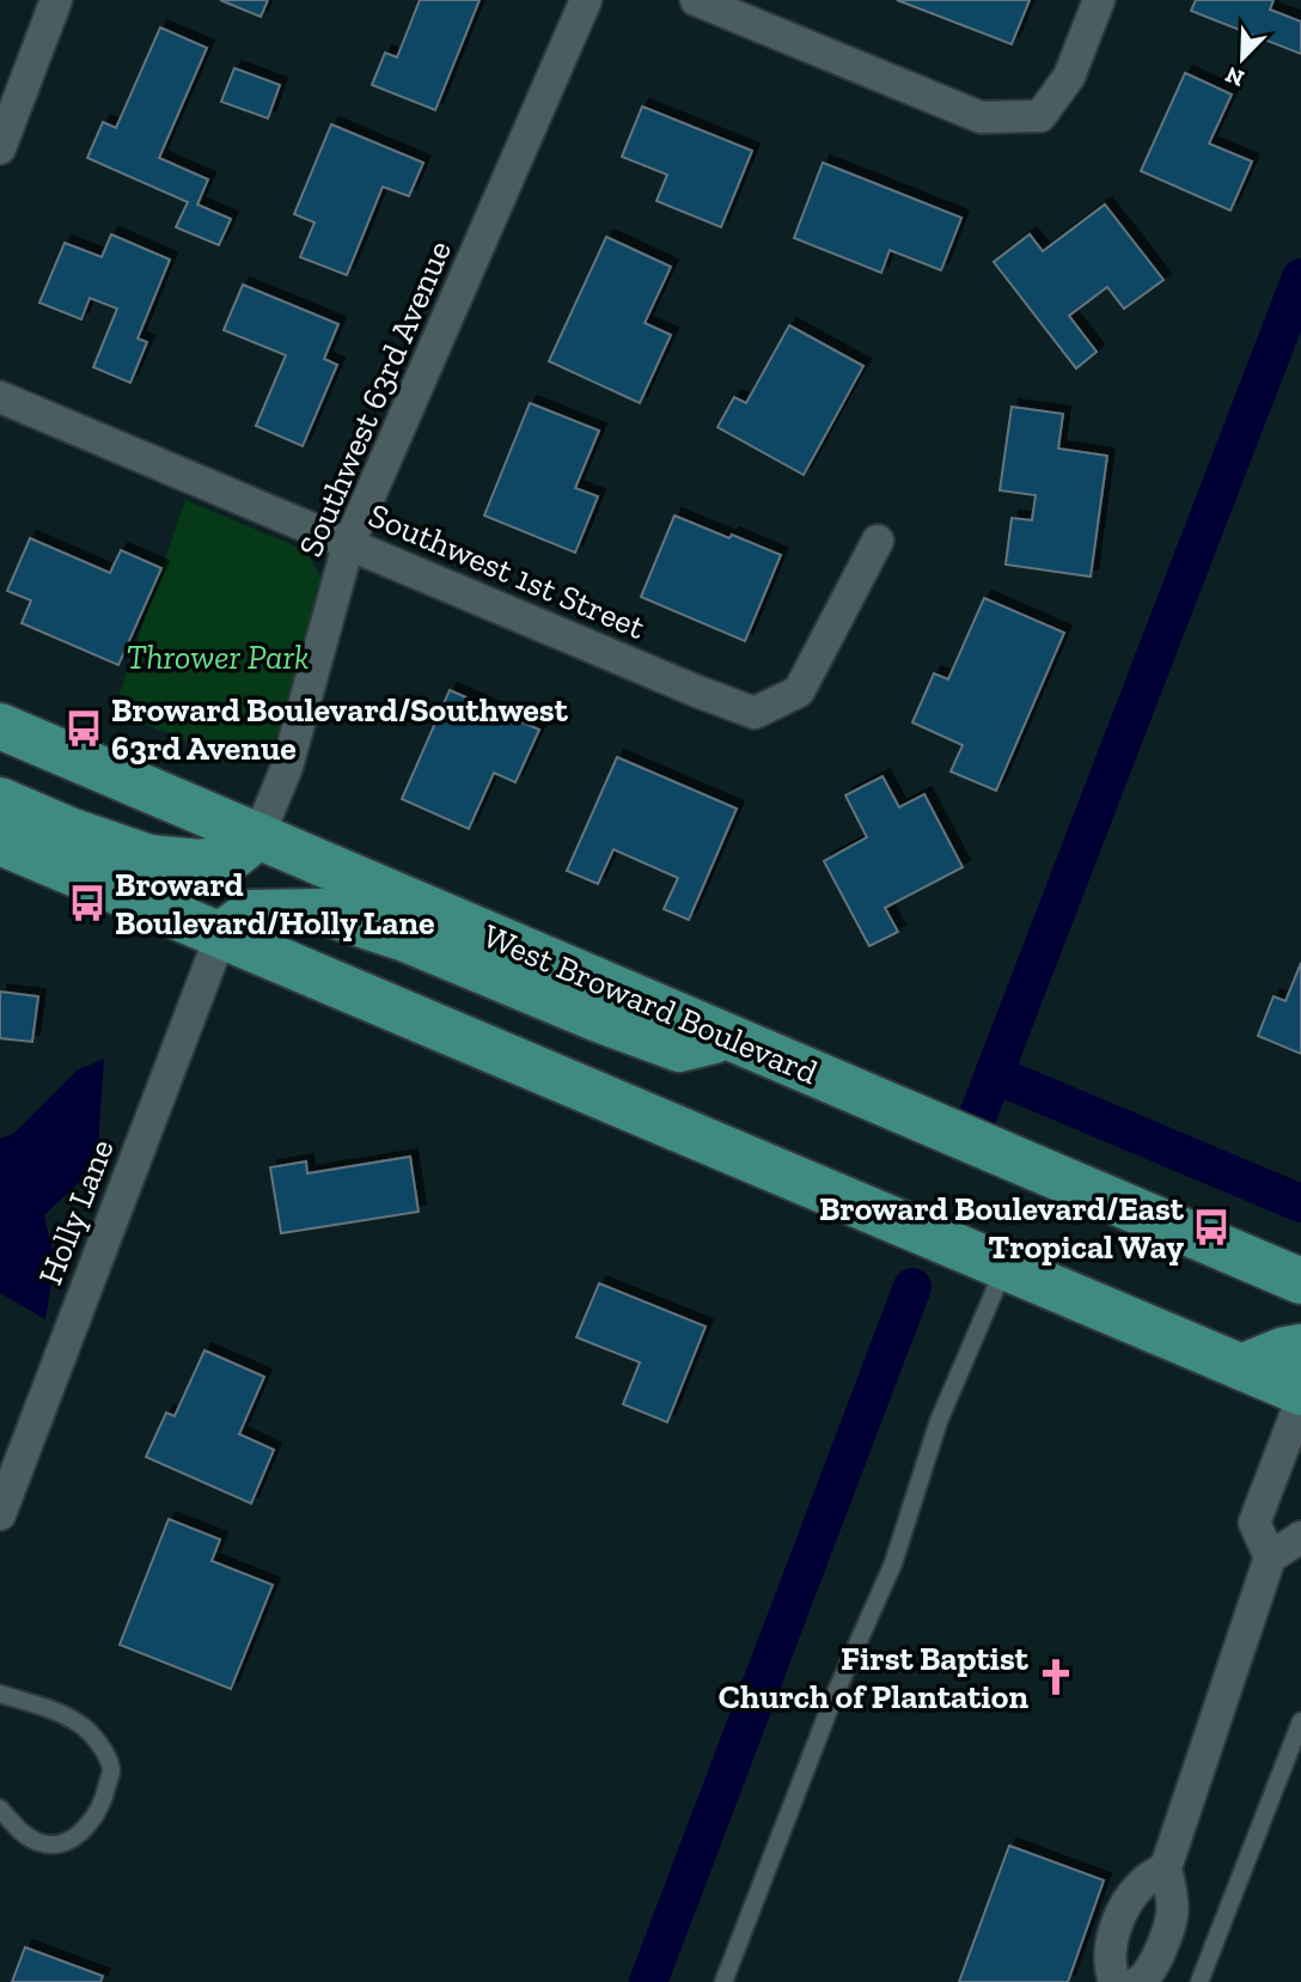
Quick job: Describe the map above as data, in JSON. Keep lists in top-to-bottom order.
{
  "streets": {
    "main road": ["West Broward Boulevard"],
    "street": ["Southwest 63rd Avenue", "Southwest 1st Street", "Holly Lane"]
  },
  "crossings": [
    ["Southwest 63rd Avenue", "Southwest 1st Street"],
    ["Southwest 63rd Avenue", "West Broward Boulevard"]
  ],
  "parks": ["Thrower Park"],
  "places": {
    "bus stop": ["Broward Boulevard/Southwest 63rd Avenue", "Broward Boulevard/Holly Lane", "Broward Boulevard/East Tropical Way"],
    "church": ["First Baptist Church of Plantation"]
  },
  "north": "bottom left"
}
